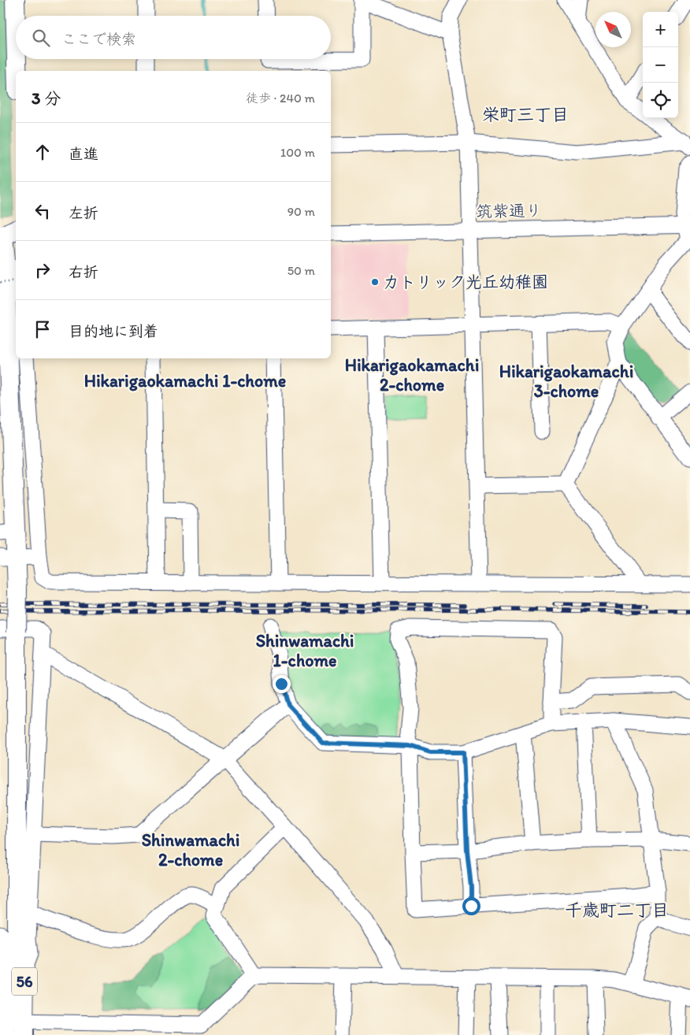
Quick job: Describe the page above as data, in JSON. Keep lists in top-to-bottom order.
{
  "streets": {
    "main road": ["56"],
    "street": ["筑紫通り"]
  },
  "districts": [
    "栄町三丁目",
    "Hikarigaokamachi 2-chome",
    "Hikarigaokamachi 3-chome",
    "Hikarigaokamachi 1-chome",
    "Shinwamachi 1-chome",
    "Shinwamachi 2-chome",
    "千歳町二丁目"
  ],
  "places": ["カトリック光丘幼稚園"],
  "north": "top left",
  "page": {
    "map_buttons": ["+", "−"],
    "search": "ここで検索",
    "heading": ["3 分", "徒歩 · 240 m"],
    "list": [
      ["直進", "100 m"],
      ["左折", "90 m"],
      ["右折", "50 m"],
      "目的地に到着"
    ]
  }
}
